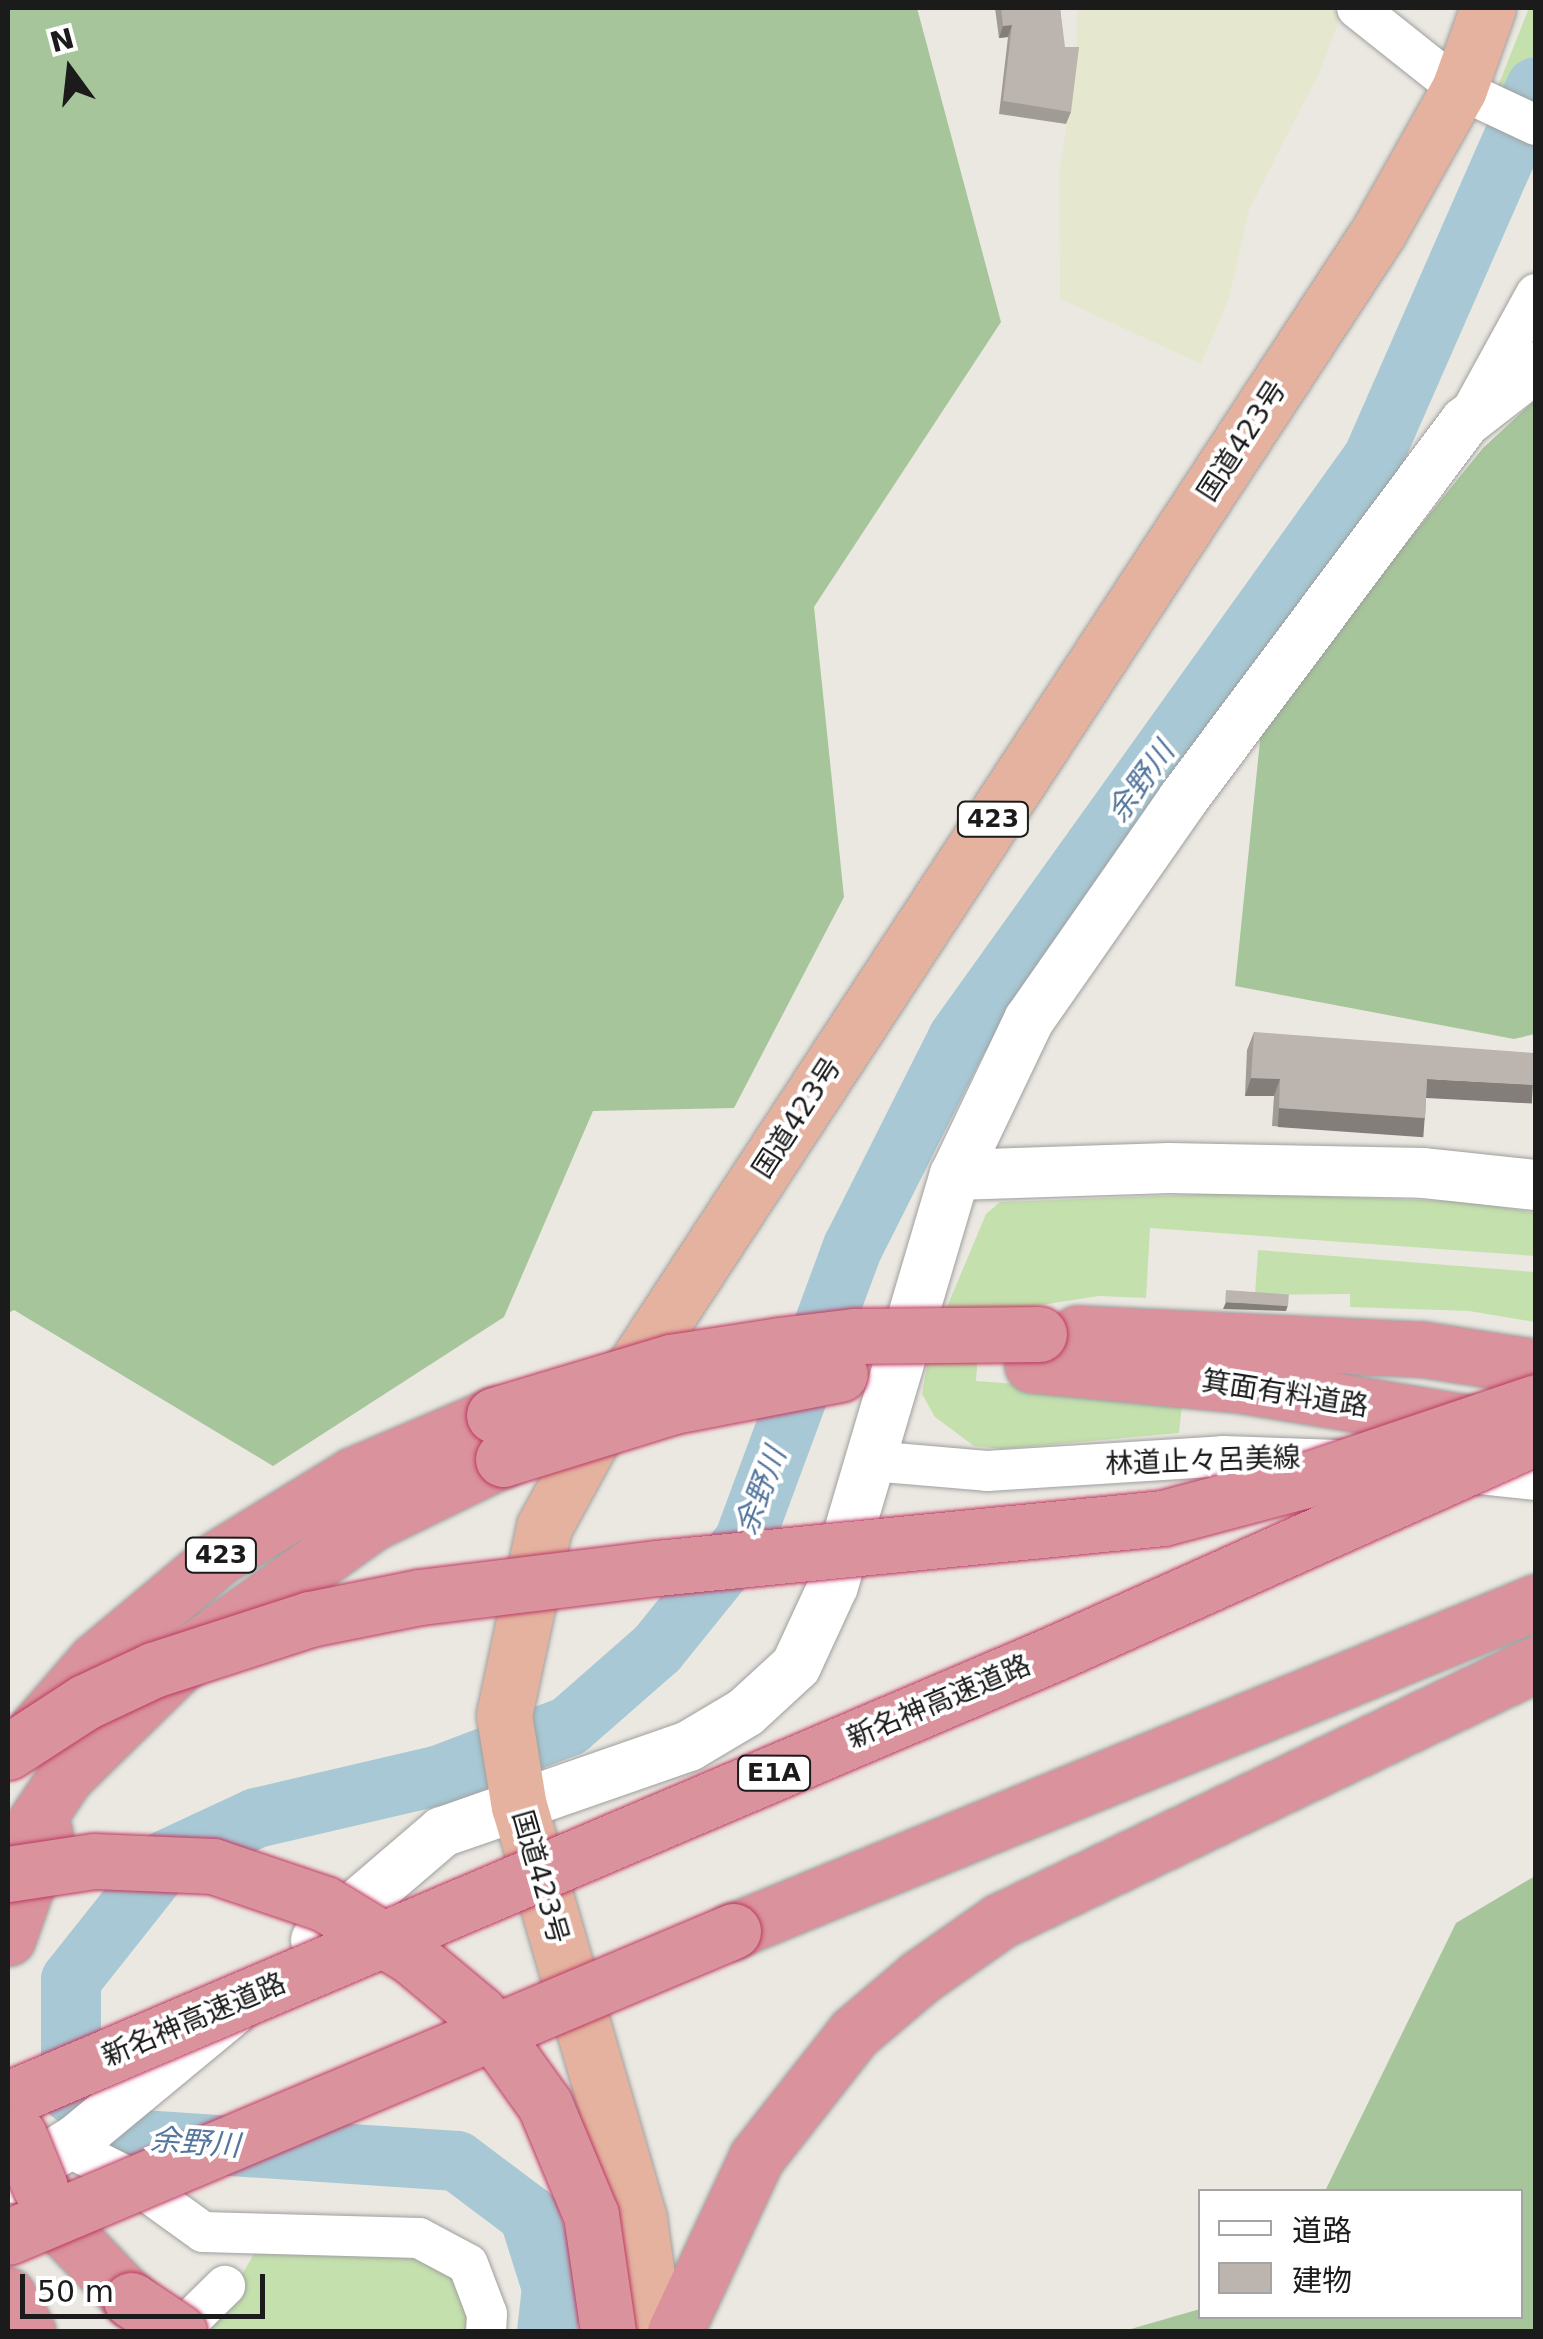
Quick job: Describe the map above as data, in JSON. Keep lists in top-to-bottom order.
{
  "streets": {
    "highway": [
      "国道423号",
      "423",
      "箕面有料道路",
      "新名神高速道路",
      "E1A"
    ],
    "street": ["林道止々呂美線"]
  },
  "crossings": [
    ["423", "箕面有料道路"],
    ["箕面有料道路", "新名神高速道路"]
  ],
  "water": ["余野川"],
  "legend": ["道路", "建物"],
  "scale_bar": "50 m",
  "north": "top"
}
